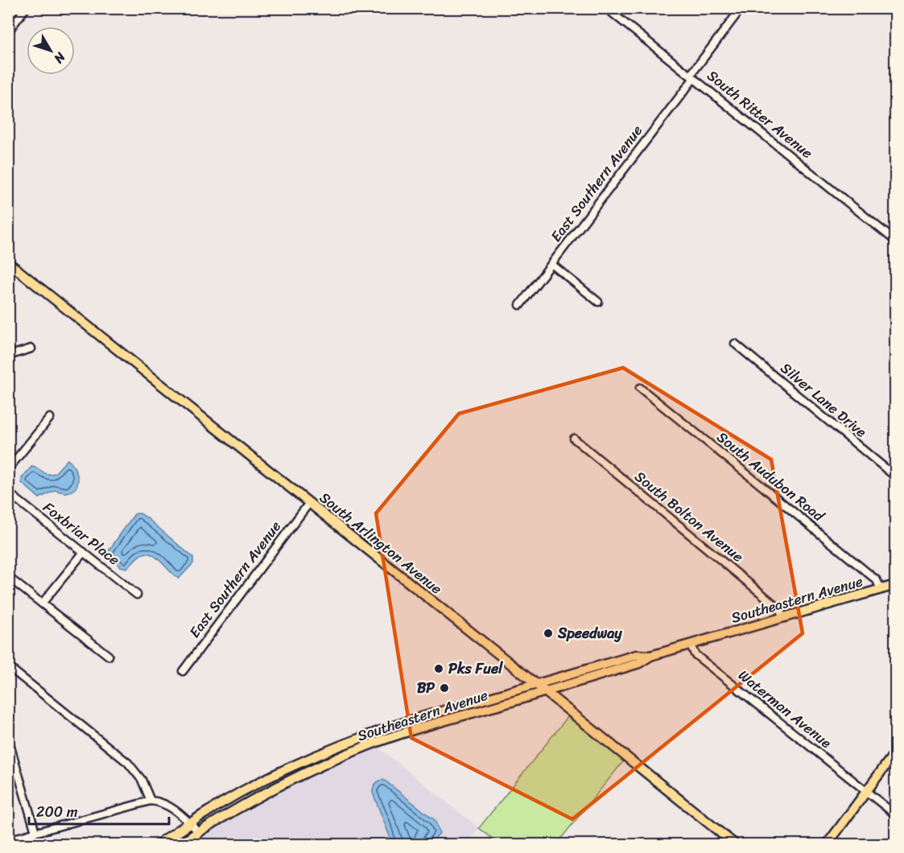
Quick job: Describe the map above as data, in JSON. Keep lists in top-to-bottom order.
{
  "streets": {
    "main road": ["South Arlington Avenue", "Southeastern Avenue"],
    "street": [
      "South Ritter Avenue",
      "East Southern Avenue",
      "Silver Lane Drive",
      "South Audubon Road",
      "South Bolton Avenue",
      "Foxbriar Place",
      "Waterman Avenue"
    ]
  },
  "crossings": [
    ["South Ritter Avenue", "East Southern Avenue"],
    ["East Southern Avenue", "South Arlington Avenue"],
    ["South Audubon Road", "Southeastern Avenue"],
    ["South Bolton Avenue", "Southeastern Avenue"],
    ["South Arlington Avenue", "Southeastern Avenue"],
    ["Southeastern Avenue", "Waterman Avenue"]
  ],
  "places": ["Speedway", "Pks Fuel", "BP"],
  "scale_bar": "200 m",
  "north": "bottom right"
}
